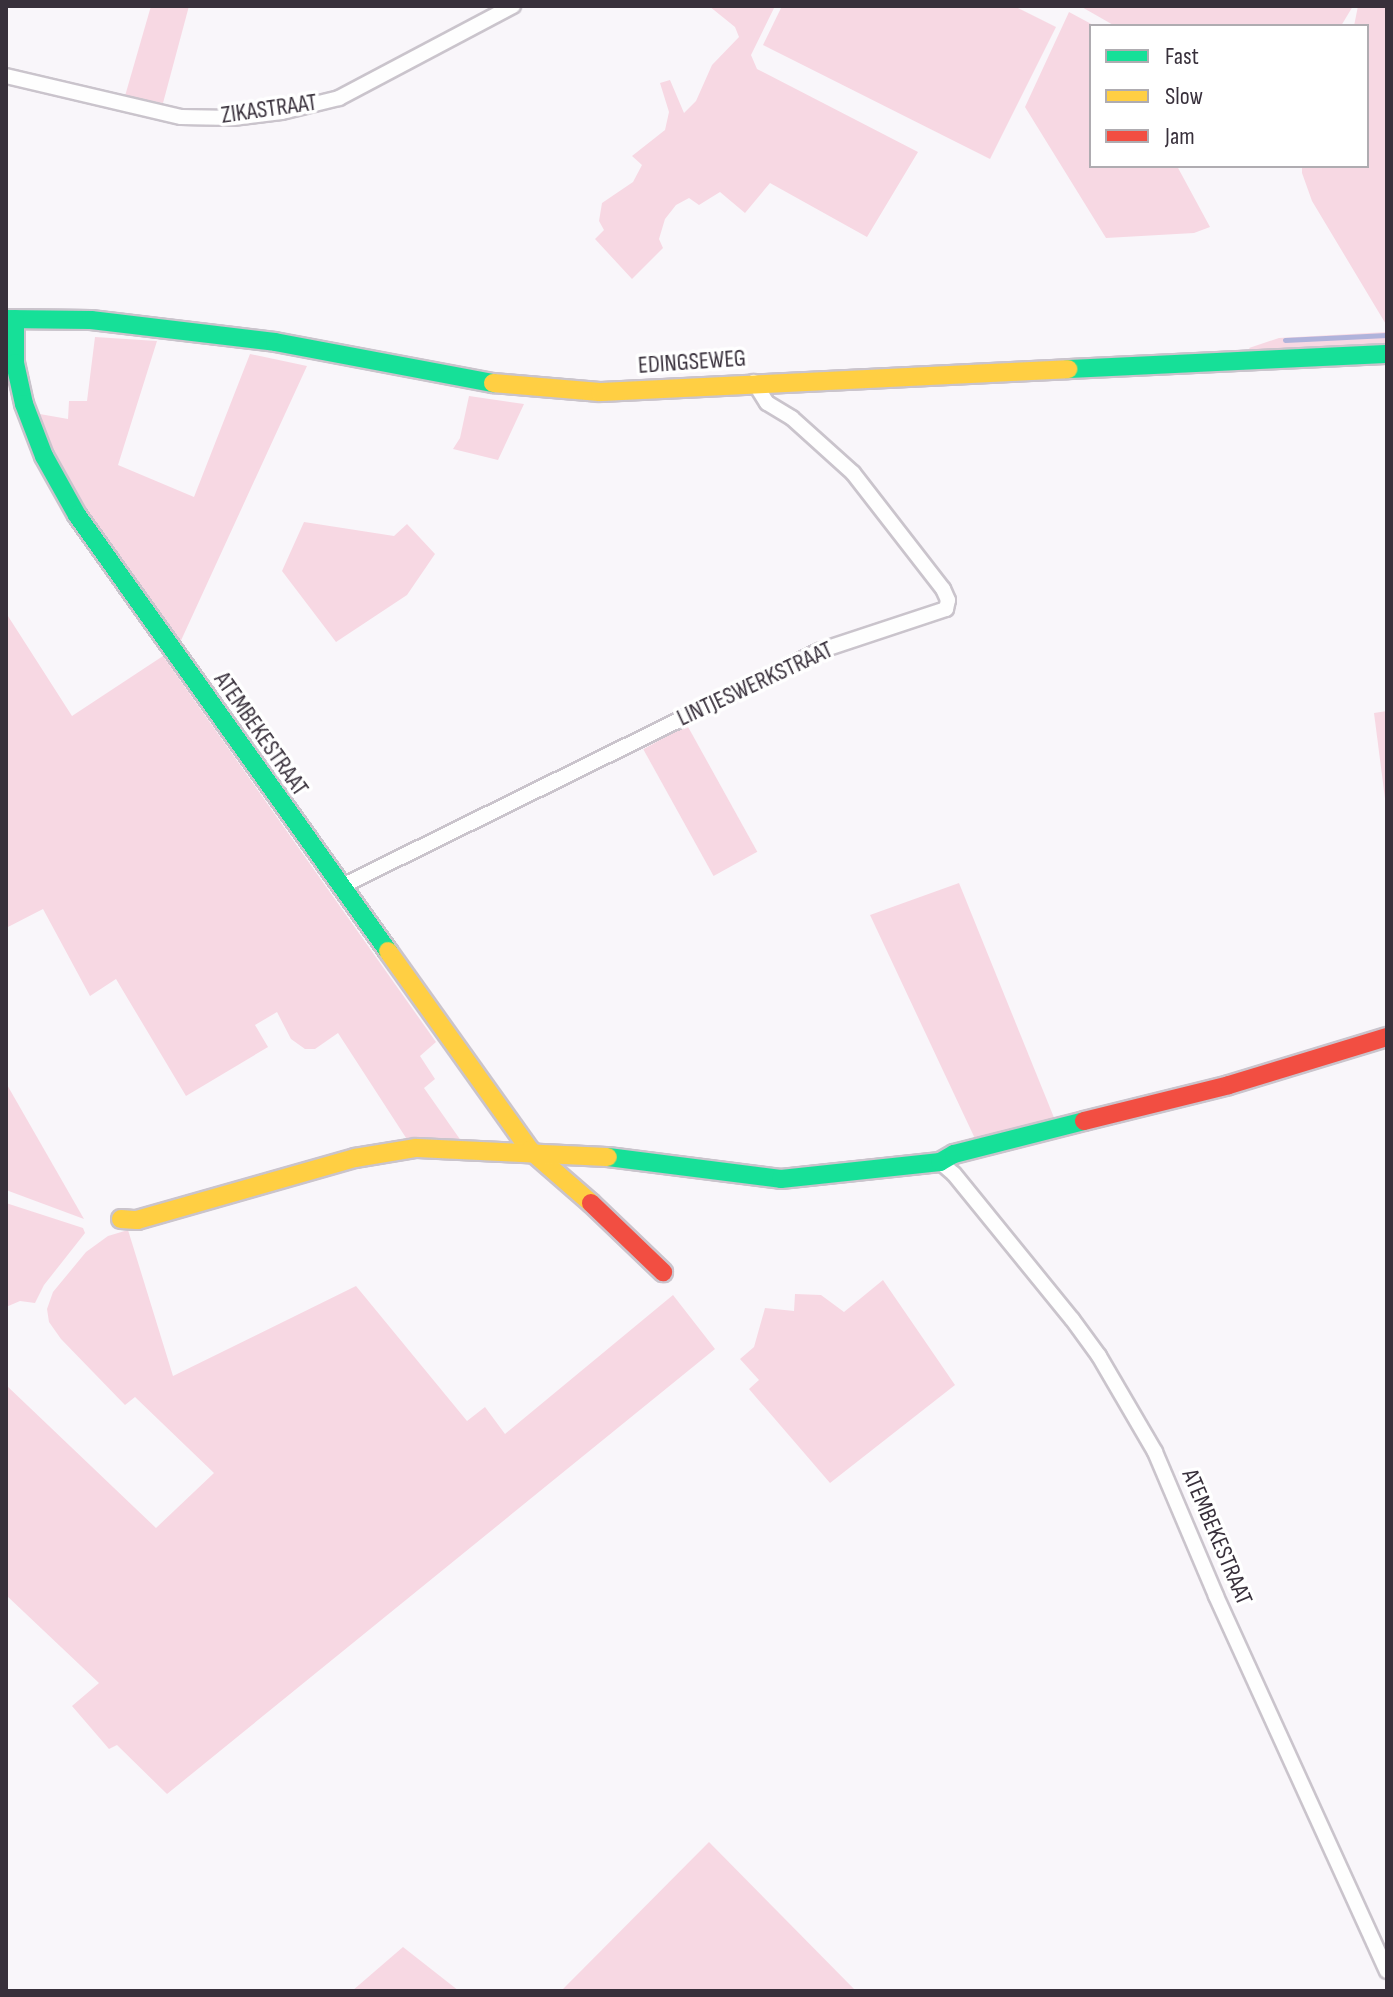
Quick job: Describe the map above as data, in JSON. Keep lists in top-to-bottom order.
{
  "streets": {
    "street": [
      "ZIKASTRAAT",
      "EDINGSEWEG",
      "LINTJESWERKSTRAAT",
      "ATEMBEKESTRAAT"
    ]
  },
  "crossings": [
    ["EDINGSEWEG", "LINTJESWERKSTRAAT"],
    ["EDINGSEWEG", "ATEMBEKESTRAAT"],
    ["LINTJESWERKSTRAAT", "ATEMBEKESTRAAT"]
  ],
  "legend": ["Fast", "Slow", "Jam"]
}
